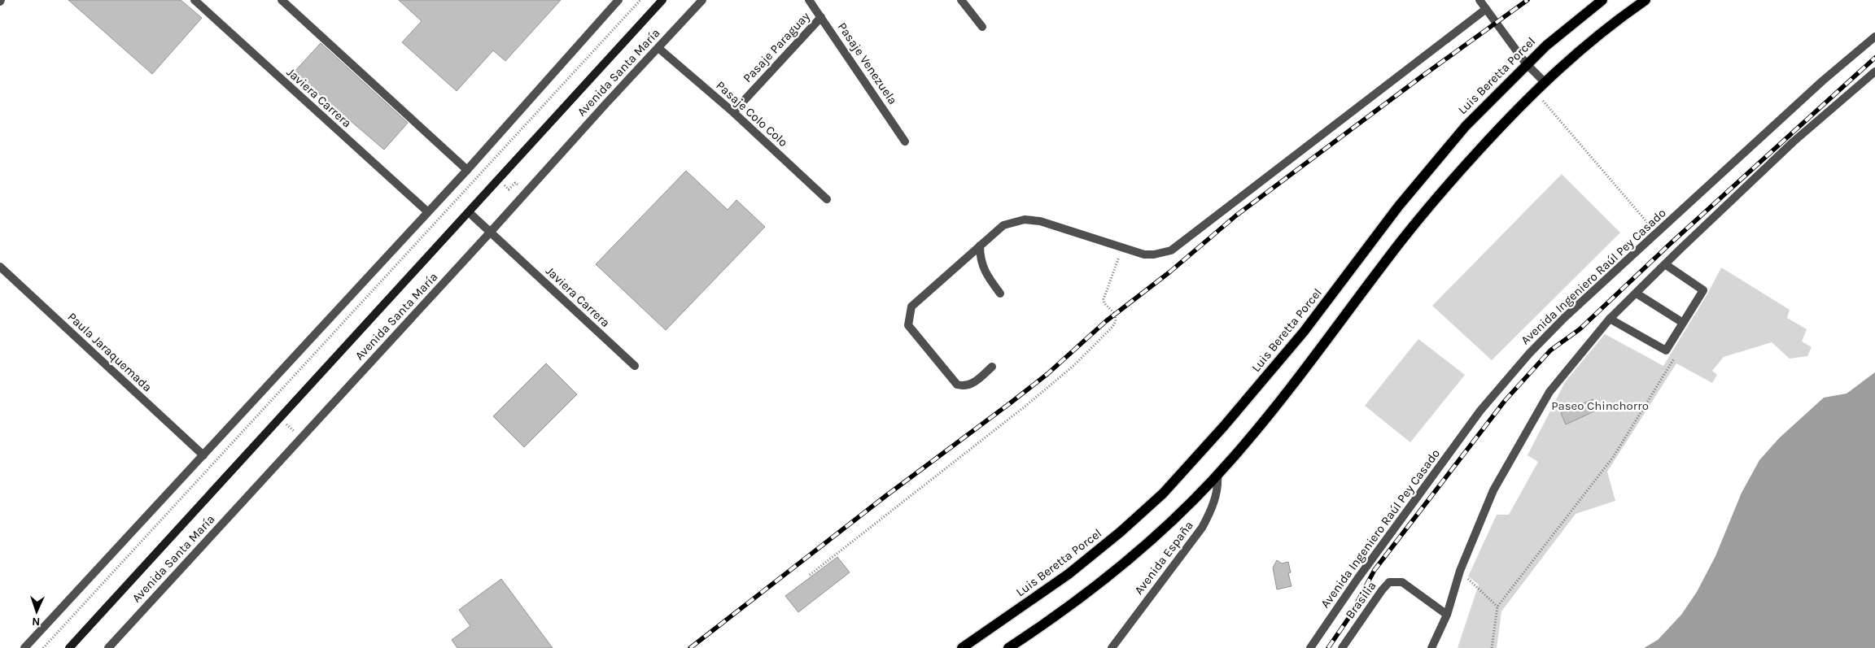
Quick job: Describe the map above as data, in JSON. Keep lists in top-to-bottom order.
{
  "streets": {
    "main road": ["Avenida Santa María", "Luis Beretta Porcel"],
    "street": [
      "Pasaje Paraguay",
      "Pasaje Venezuela",
      "Javiera Carrera",
      "Pasaje Colo Colo",
      "Avenida Ingeniero Raúl Pey Casado",
      "Paula Jaraquemada",
      "Avenida España",
      "Brasilia"
    ]
  },
  "crossings": [
    ["Pasaje Paraguay", "Pasaje Venezuela"],
    ["Pasaje Paraguay", "Pasaje Colo Colo"],
    ["Avenida Santa María", "Javiera Carrera"],
    ["Avenida Santa María", "Pasaje Colo Colo"]
  ],
  "parks": ["Paseo Chinchorro"],
  "north": "bottom"
}
